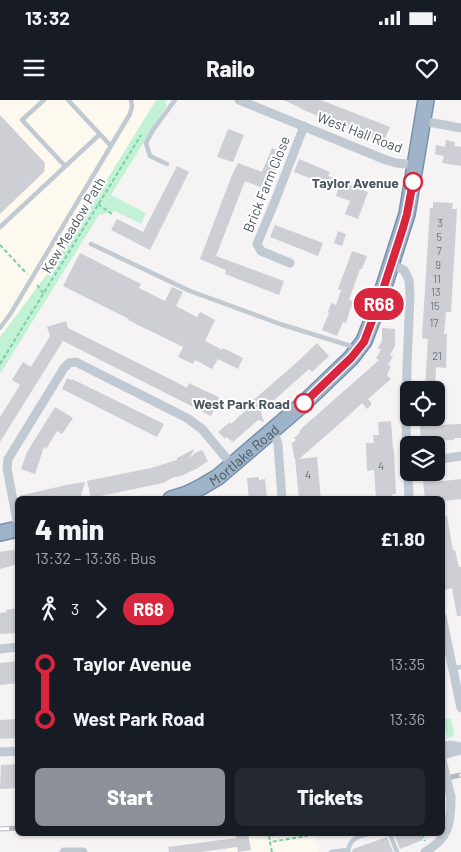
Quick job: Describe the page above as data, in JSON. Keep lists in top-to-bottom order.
{
  "streets": {
    "highway": ["Mortlake Road"],
    "street": ["West Hall Road", "Brick Farm Close"],
    "path": ["Kew Meadow Path"]
  },
  "crossings": [
    ["West Hall Road", "Brick Farm Close"],
    ["West Hall Road", "Mortlake Road"]
  ],
  "places": ["Taylor Avenue", "West Park Road"],
  "lines": ["bus line R68"],
  "house_numbers": [
    "3",
    "5",
    "7",
    "9",
    "11",
    "13",
    "15",
    "17",
    "21",
    "4",
    "4"
  ],
  "page": {
    "status": "13:32",
    "header": "Railo",
    "on_map": "R68",
    "heading": ["4 min", "13:32 – 13:36 · Bus", "£1.80"],
    "legs": ["3", "R68"],
    "list": [
      {
        "name": "Taylor Avenue",
        "value": "13:35"
      },
      {
        "name": "West Park Road",
        "value": "13:36"
      }
    ],
    "buttons": ["Start", "Tickets"]
  }
}
